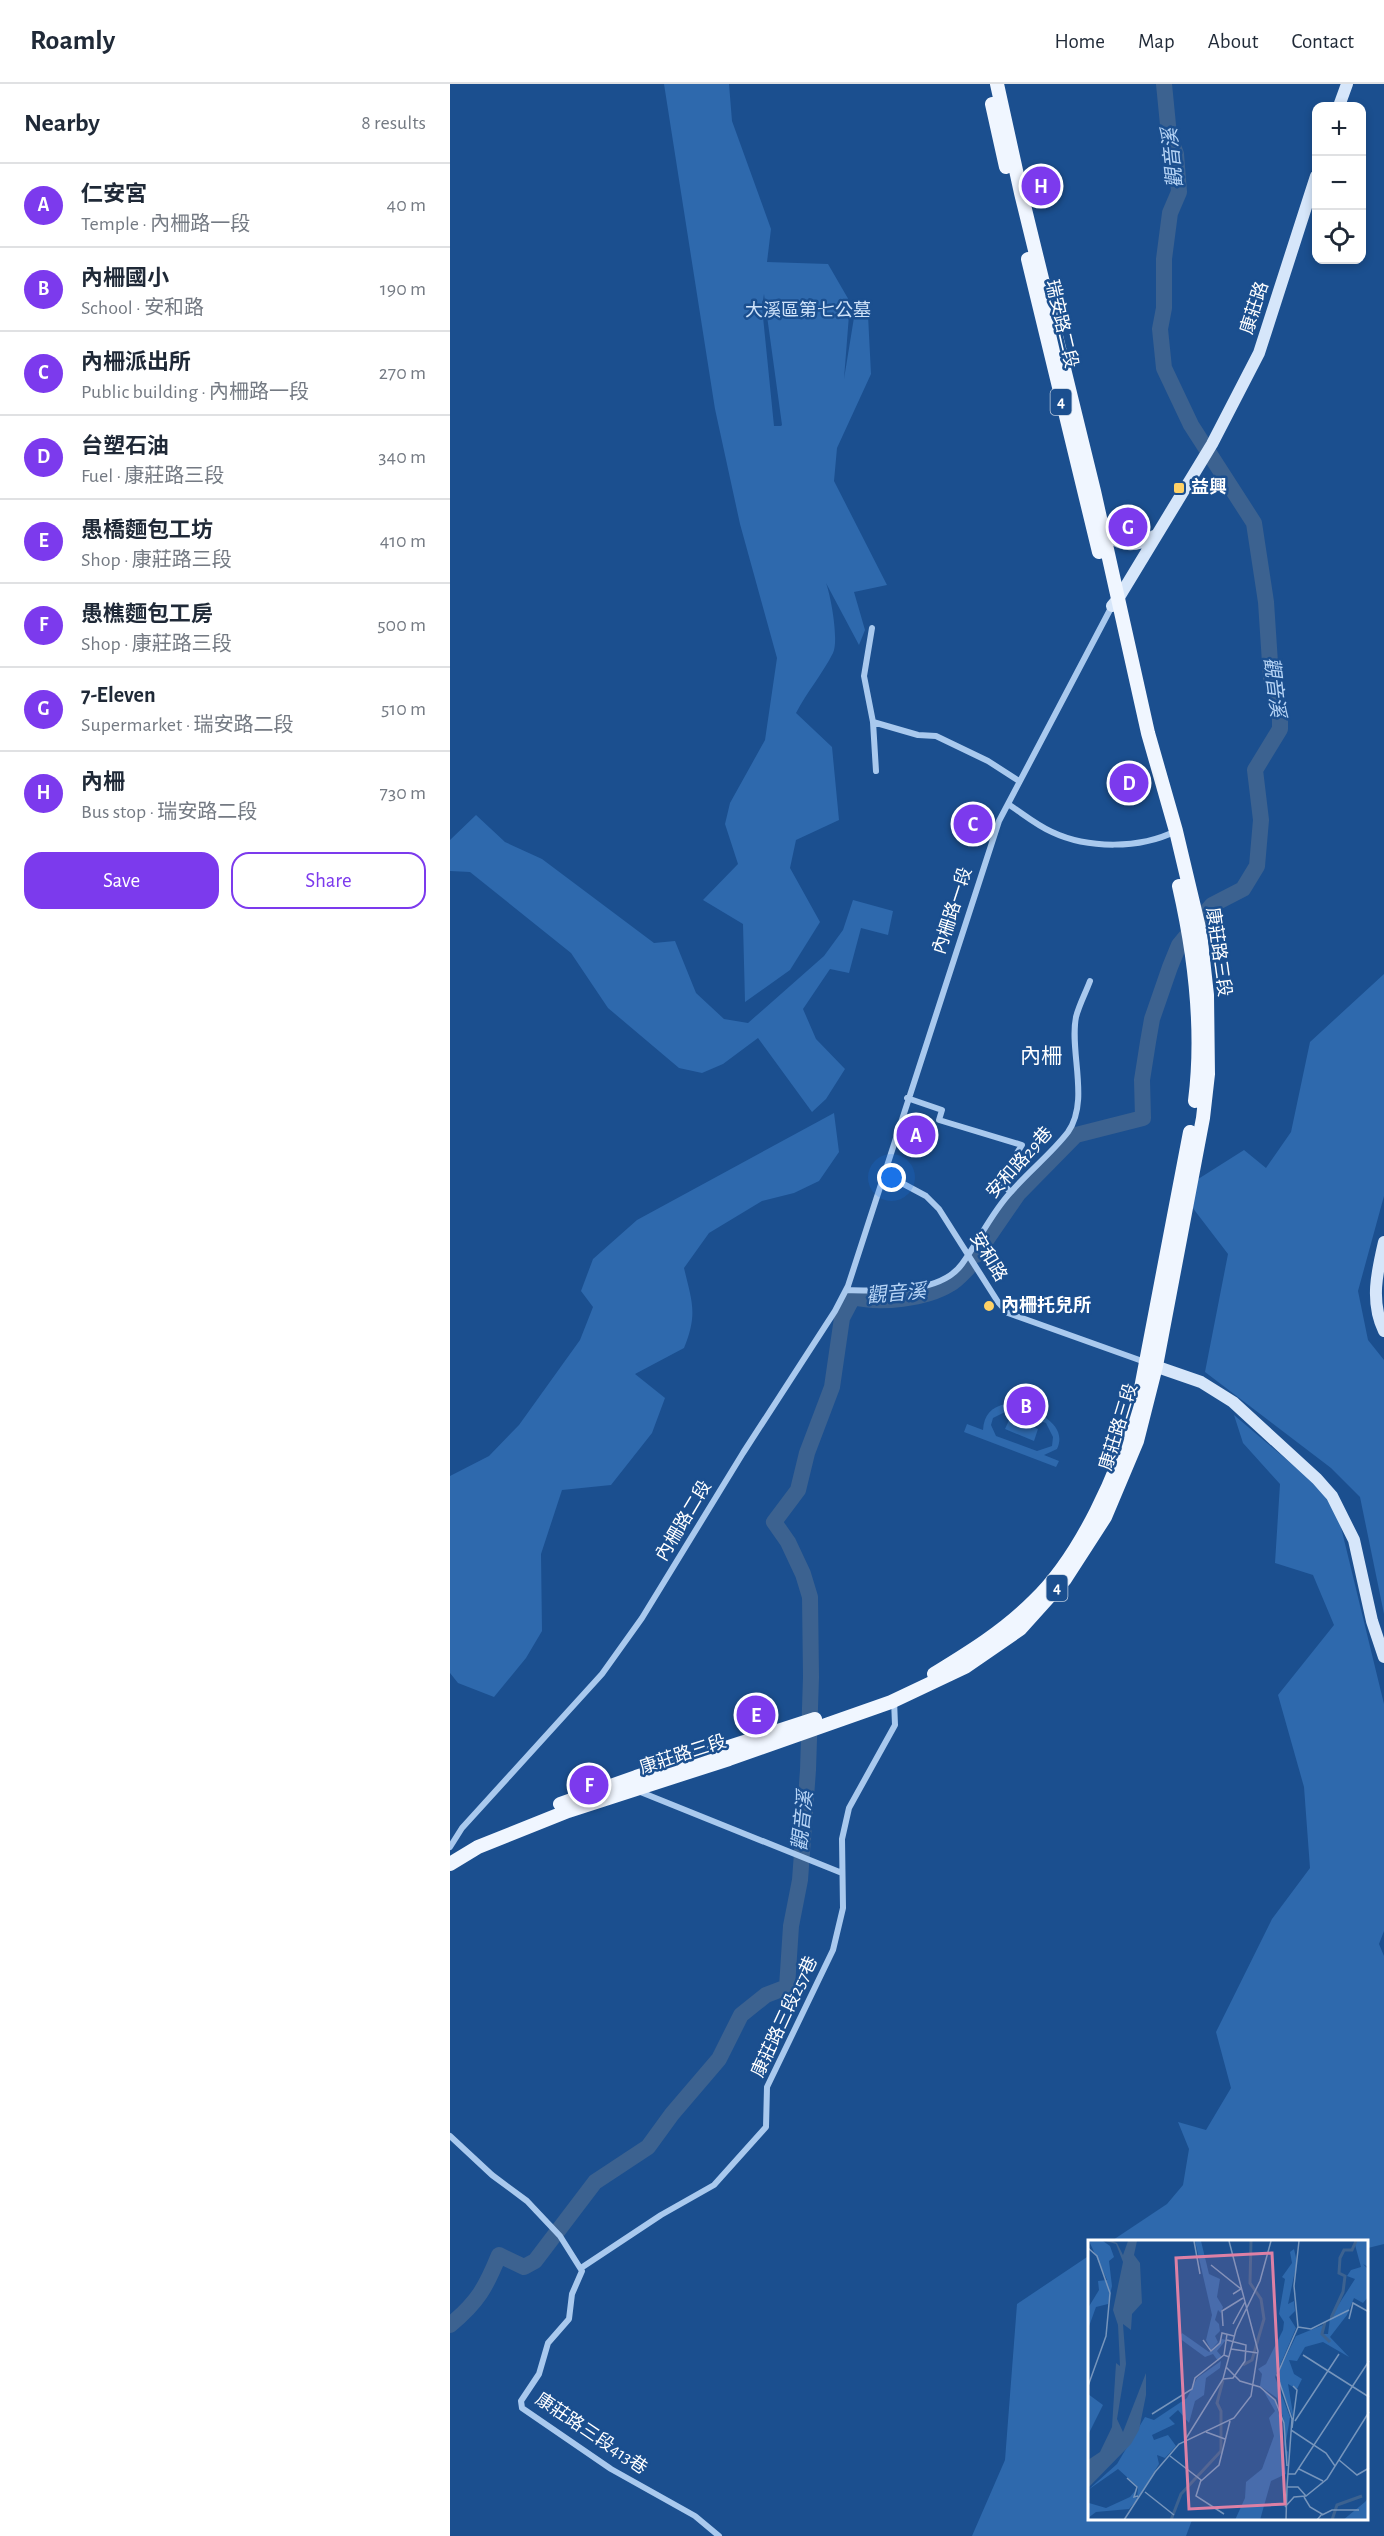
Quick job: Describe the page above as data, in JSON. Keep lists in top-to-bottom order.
{
  "streets": {
    "main road": ["瑞安路二段", "4", "康莊路三段"],
    "street": [
      "康莊路",
      "內柵路一段",
      "安和路29巷",
      "安和路",
      "內柵路二段",
      "康莊路三段257巷",
      "康莊路三段413巷"
    ]
  },
  "crossings": [
    ["瑞安路二段", "4"],
    ["瑞安路二段", "內柵路一段"],
    ["瑞安路二段", "康莊路三段"],
    ["4", "內柵路一段"],
    ["4", "康莊路三段"],
    ["內柵路一段", "康莊路三段"],
    ["內柵路一段", "安和路"],
    ["內柵路一段", "內柵路二段"],
    ["康莊路三段", "安和路"],
    ["康莊路三段", "康莊路三段257巷"],
    ["安和路29巷", "安和路"],
    ["安和路29巷", "內柵路二段"],
    ["安和路", "內柵路二段"],
    ["康莊路三段257巷", "康莊路三段413巷"]
  ],
  "districts": ["內柵"],
  "water": ["觀音溪"],
  "parks": ["大溪區第七公墓"],
  "places": {
    "transit": ["益興"],
    "other": ["內柵托兒所"]
  },
  "page": {
    "header": "Roamly",
    "nav": [
      "Home",
      "Map",
      "About",
      "Contact"
    ],
    "heading": ["Nearby", "8 results"],
    "map_buttons": ["+", "−"],
    "list": [
      {
        "mark": "A",
        "name": "仁安宮",
        "note": "Temple · 內柵路一段",
        "value": "40 m"
      },
      {
        "mark": "B",
        "name": "內柵國小",
        "note": "School · 安和路",
        "value": "190 m"
      },
      {
        "mark": "C",
        "name": "內柵派出所",
        "note": "Public building · 內柵路一段",
        "value": "270 m"
      },
      {
        "mark": "D",
        "name": "台塑石油",
        "note": "Fuel · 康莊路三段",
        "value": "340 m"
      },
      {
        "mark": "E",
        "name": "愚橋麵包工坊",
        "note": "Shop · 康莊路三段",
        "value": "410 m"
      },
      {
        "mark": "F",
        "name": "愚樵麵包工房",
        "note": "Shop · 康莊路三段",
        "value": "500 m"
      },
      {
        "mark": "G",
        "name": "7-Eleven",
        "note": "Supermarket · 瑞安路二段",
        "value": "510 m"
      },
      {
        "mark": "H",
        "name": "內柵",
        "note": "Bus stop · 瑞安路二段",
        "value": "730 m"
      }
    ],
    "pins": [
      "H",
      "G",
      "D",
      "C",
      "A",
      "B",
      "E",
      "F"
    ],
    "buttons": ["Save", "Share"]
  }
}
